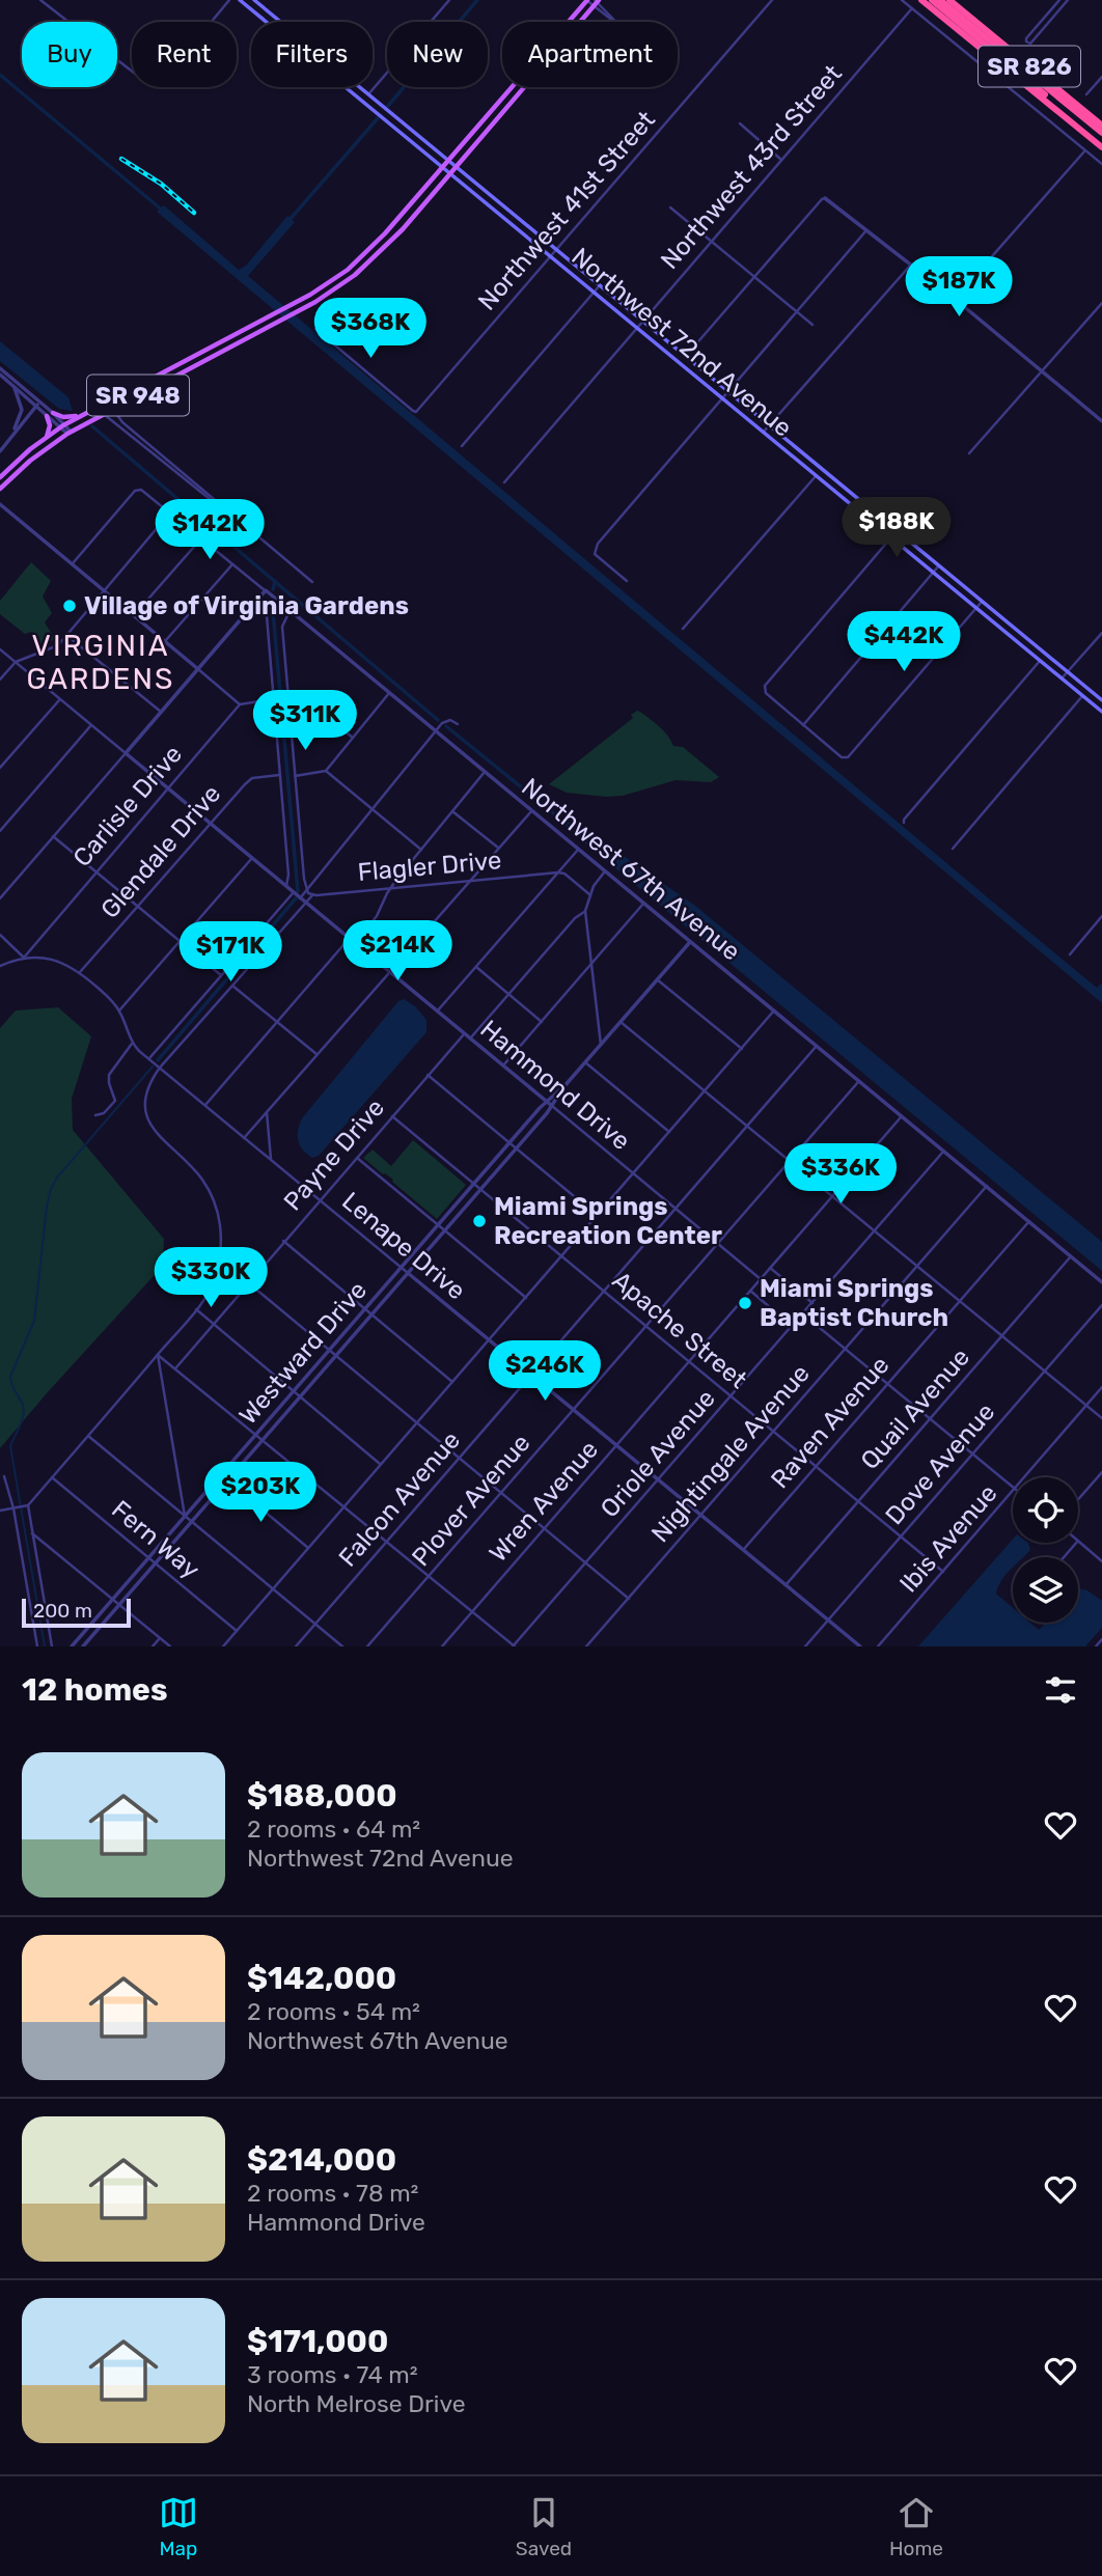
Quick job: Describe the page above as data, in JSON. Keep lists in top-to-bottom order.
{
  "streets": {
    "highway": ["SR 826"],
    "main road": ["Northwest 72nd Avenue", "SR 948"],
    "street": [
      "Northwest 43rd Street",
      "Northwest 41st Street",
      "Carlisle Drive",
      "Glendale Drive",
      "Flagler Drive",
      "Northwest 67th Avenue",
      "Hammond Drive",
      "Payne Drive",
      "Lenape Drive",
      "Apache Street",
      "Westward Drive",
      "Quail Avenue",
      "Raven Avenue",
      "Oriole Avenue",
      "Nightingale Avenue",
      "Dove Avenue",
      "Falcon Avenue",
      "Plover Avenue",
      "Wren Avenue",
      "Ibis Avenue",
      "Fern Way"
    ]
  },
  "crossings": [
    ["Northwest 43rd Street", "Northwest 72nd Avenue"],
    ["Northwest 41st Street", "Northwest 72nd Avenue"],
    ["Northwest 72nd Avenue", "SR 948"],
    ["Carlisle Drive", "Hammond Drive"],
    ["Glendale Drive", "Hammond Drive"],
    ["Northwest 67th Avenue", "Westward Drive"],
    ["Northwest 67th Avenue", "Quail Avenue"],
    ["Northwest 67th Avenue", "Raven Avenue"],
    ["Northwest 67th Avenue", "Oriole Avenue"],
    ["Northwest 67th Avenue", "Nightingale Avenue"],
    ["Northwest 67th Avenue", "Falcon Avenue"],
    ["Northwest 67th Avenue", "Plover Avenue"],
    ["Northwest 67th Avenue", "Wren Avenue"],
    ["Hammond Drive", "Payne Drive"],
    ["Hammond Drive", "Westward Drive"],
    ["Hammond Drive", "Falcon Avenue"],
    ["Hammond Drive", "Plover Avenue"],
    ["Hammond Drive", "Wren Avenue"],
    ["Payne Drive", "Lenape Drive"],
    ["Payne Drive", "Apache Street"],
    ["Lenape Drive", "Westward Drive"],
    ["Lenape Drive", "Quail Avenue"],
    ["Lenape Drive", "Raven Avenue"],
    ["Lenape Drive", "Oriole Avenue"],
    ["Lenape Drive", "Nightingale Avenue"],
    ["Lenape Drive", "Dove Avenue"],
    ["Lenape Drive", "Falcon Avenue"],
    ["Lenape Drive", "Plover Avenue"],
    ["Lenape Drive", "Wren Avenue"],
    ["Apache Street", "Westward Drive"],
    ["Apache Street", "Quail Avenue"],
    ["Apache Street", "Raven Avenue"],
    ["Apache Street", "Oriole Avenue"],
    ["Apache Street", "Nightingale Avenue"],
    ["Apache Street", "Dove Avenue"],
    ["Apache Street", "Falcon Avenue"],
    ["Apache Street", "Plover Avenue"],
    ["Apache Street", "Wren Avenue"],
    ["Apache Street", "Ibis Avenue"],
    ["Westward Drive", "Fern Way"]
  ],
  "districts": ["VIRGINIA GARDENS"],
  "places": ["Village of Virginia Gardens", "Miami Springs Recreation Center", "Miami Springs Baptist Church"],
  "scale_bar": "200 m",
  "page": {
    "chip": [
      "Buy",
      "Rent",
      "Filters",
      "New",
      "Apartment"
    ],
    "price": [
      "$187K",
      "$368K",
      "$188K",
      "$142K",
      "$442K",
      "$311K",
      "$214K",
      "$171K",
      "$336K",
      "$330K",
      "$246K",
      "$203K"
    ],
    "scale": "200 m",
    "heading": "12 homes",
    "list": [
      {
        "name": "$188,000",
        "note": "2 rooms · 64 m² · Northwest 72nd Avenue"
      },
      {
        "name": "$142,000",
        "note": "2 rooms · 54 m² · Northwest 67th Avenue"
      },
      {
        "name": "$214,000",
        "note": "2 rooms · 78 m² · Hammond Drive"
      },
      {
        "name": "$171,000",
        "note": "3 rooms · 74 m² · North Melrose Drive"
      }
    ],
    "tabs": ["Map", "Saved", "Home"]
  }
}
